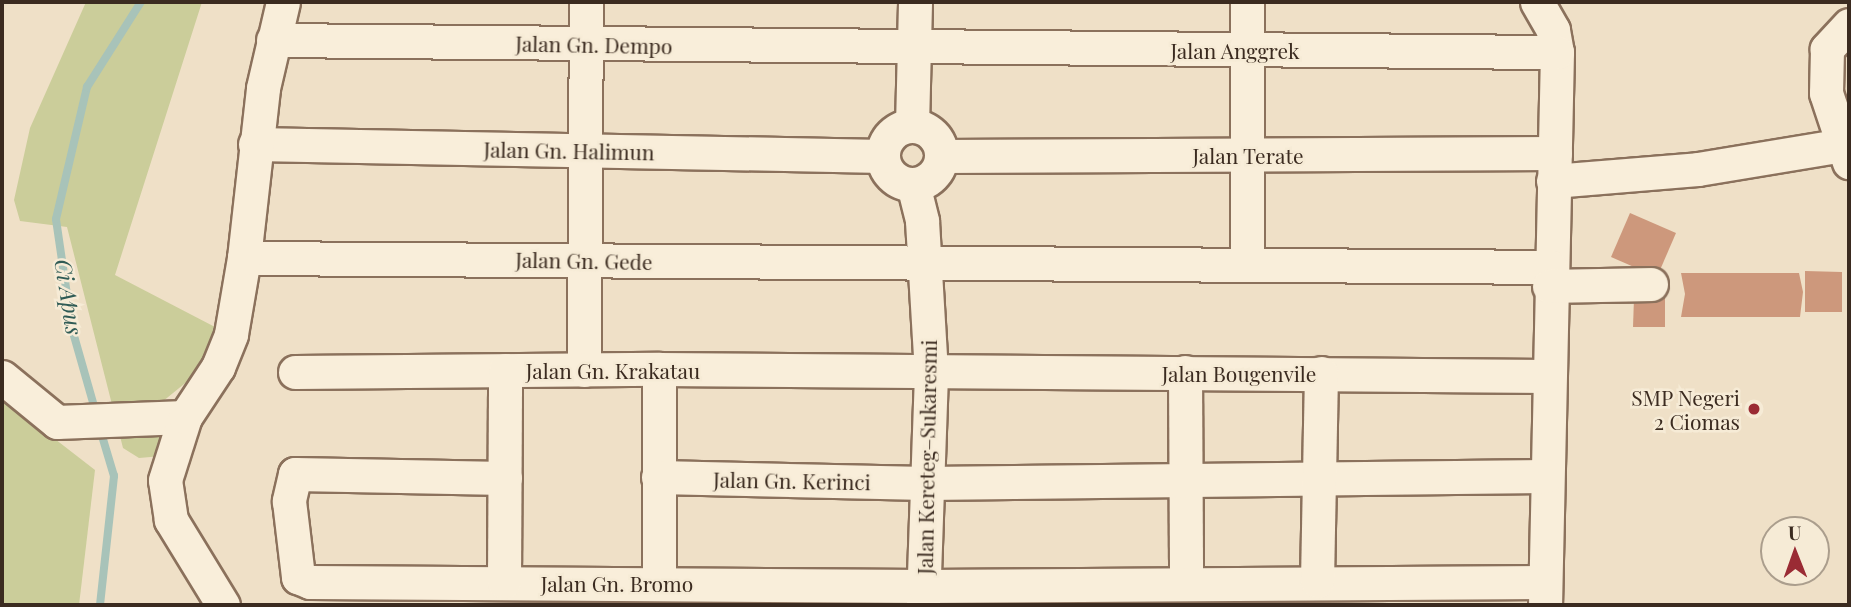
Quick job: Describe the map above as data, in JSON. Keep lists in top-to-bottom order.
{
  "streets": {
    "street": [
      "Jalan Gn. Dempo",
      "Jalan Anggrek",
      "Jalan Gn. Halimun",
      "Jalan Terate",
      "Jalan Gn. Gede",
      "Jalan Gn. Krakatau",
      "Jalan Bougenvile",
      "Jalan Kereteg–Sukaresmi",
      "Jalan Gn. Kerinci",
      "Jalan Gn. Bromo"
    ]
  },
  "crossings": [
    ["Jalan Gn. Dempo", "Jalan Anggrek"],
    ["Jalan Gn. Halimun", "Jalan Terate"],
    ["Jalan Gn. Halimun", "Jalan Kereteg–Sukaresmi"],
    ["Jalan Terate", "Jalan Kereteg–Sukaresmi"],
    ["Jalan Gn. Gede", "Jalan Kereteg–Sukaresmi"],
    ["Jalan Gn. Krakatau", "Jalan Bougenvile"],
    ["Jalan Gn. Krakatau", "Jalan Kereteg–Sukaresmi"],
    ["Jalan Bougenvile", "Jalan Kereteg–Sukaresmi"],
    ["Jalan Kereteg–Sukaresmi", "Jalan Gn. Kerinci"],
    ["Jalan Kereteg–Sukaresmi", "Jalan Gn. Bromo"]
  ],
  "water": ["Ci Apus"],
  "places": ["SMP Negeri 2 Ciomas"],
  "north": "top"
}
